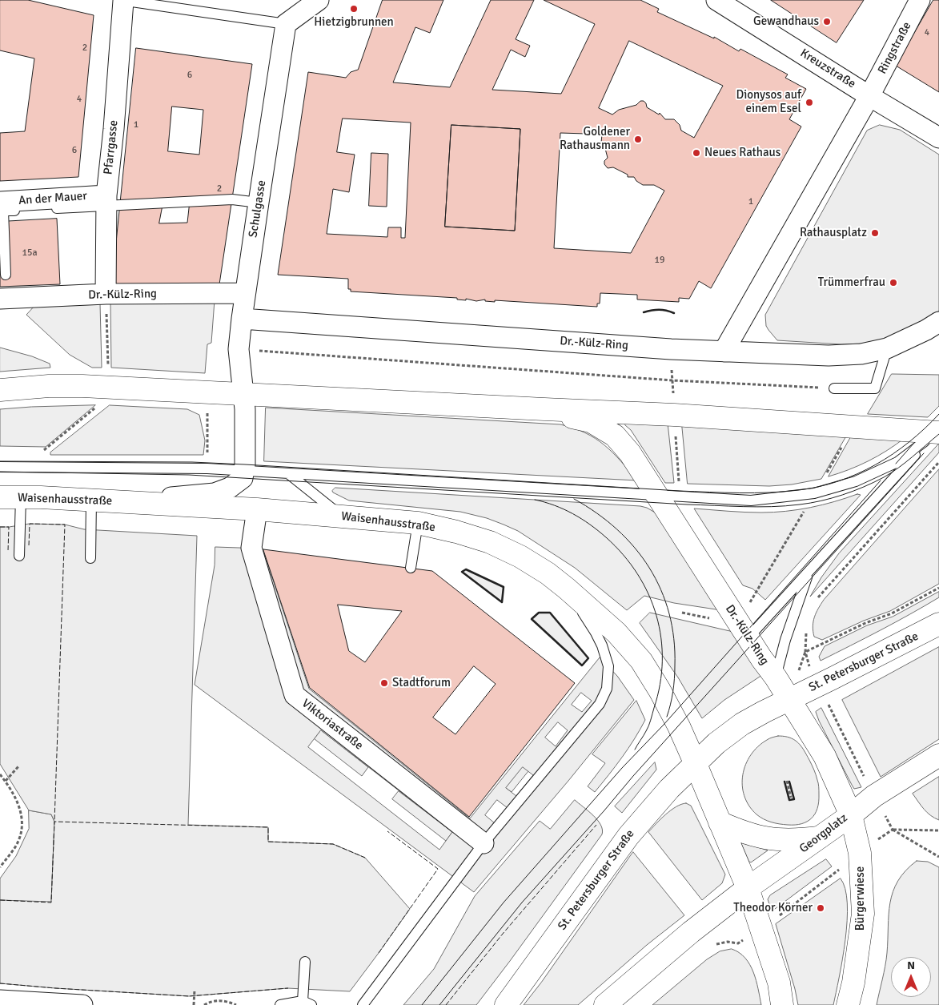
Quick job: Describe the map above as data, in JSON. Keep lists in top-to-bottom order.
{
  "streets": {
    "main road": [
      "Dr.-Külz-Ring",
      "Waisenhausstraße",
      "St. Petersburger Straße",
      "Georgplatz",
      "Bürgerwiese"
    ],
    "street": [
      "Ringstraße",
      "Kreuzstraße",
      "Pfarrgasse",
      "An der Mauer",
      "Schulgasse",
      "Viktoriastraße"
    ]
  },
  "crossings": [
    ["Ringstraße", "Kreuzstraße"],
    ["Pfarrgasse", "An der Mauer"],
    ["Pfarrgasse", "Dr.-Külz-Ring"],
    ["Schulgasse", "Dr.-Külz-Ring"],
    ["Dr.-Külz-Ring", "St. Petersburger Straße"],
    ["Dr.-Külz-Ring", "Georgplatz"],
    ["Waisenhausstraße", "St. Petersburger Straße"],
    ["Waisenhausstraße", "Viktoriastraße"],
    ["St. Petersburger Straße", "Georgplatz"],
    ["Georgplatz", "Bürgerwiese"]
  ],
  "places": [
    "Hietzigbrunnen",
    "Gewandhaus",
    "Dionysos auf einem Esel",
    "Goldener Rathausmann",
    "Neues Rathaus",
    "Rathausplatz",
    "Trümmerfrau",
    "Stadtforum",
    "Theodor Körner"
  ],
  "house_numbers": [
    "4",
    "2",
    "6",
    "4",
    "1",
    "6",
    "2",
    "1",
    "15a",
    "19"
  ],
  "north": "top"
}
